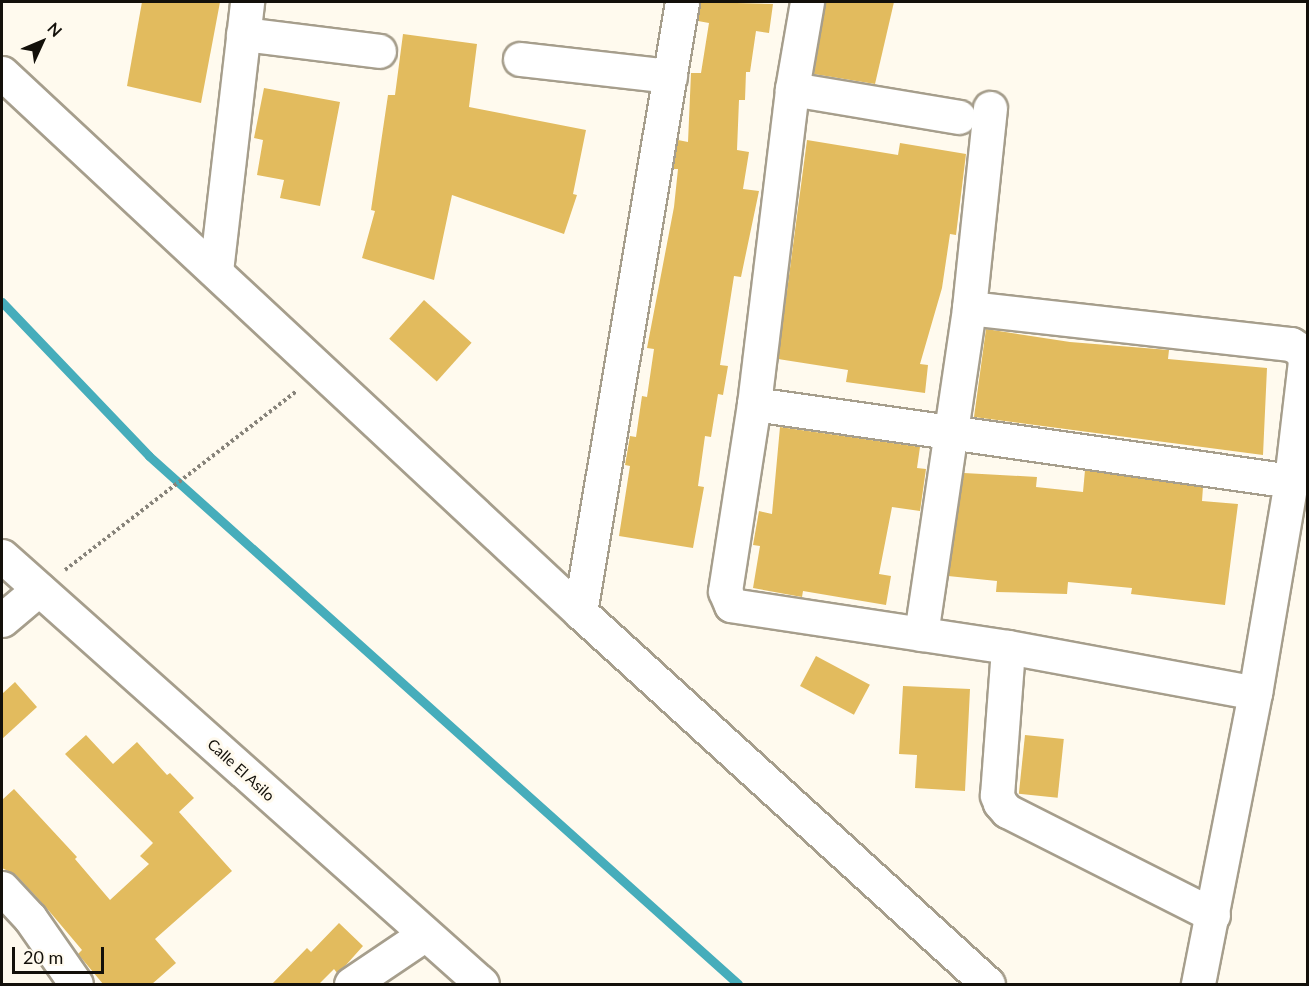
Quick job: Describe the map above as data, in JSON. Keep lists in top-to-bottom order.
{
  "streets": {
    "street": ["Calle El Asilo"]
  },
  "scale_bar": "20 m",
  "north": "top right"
}
